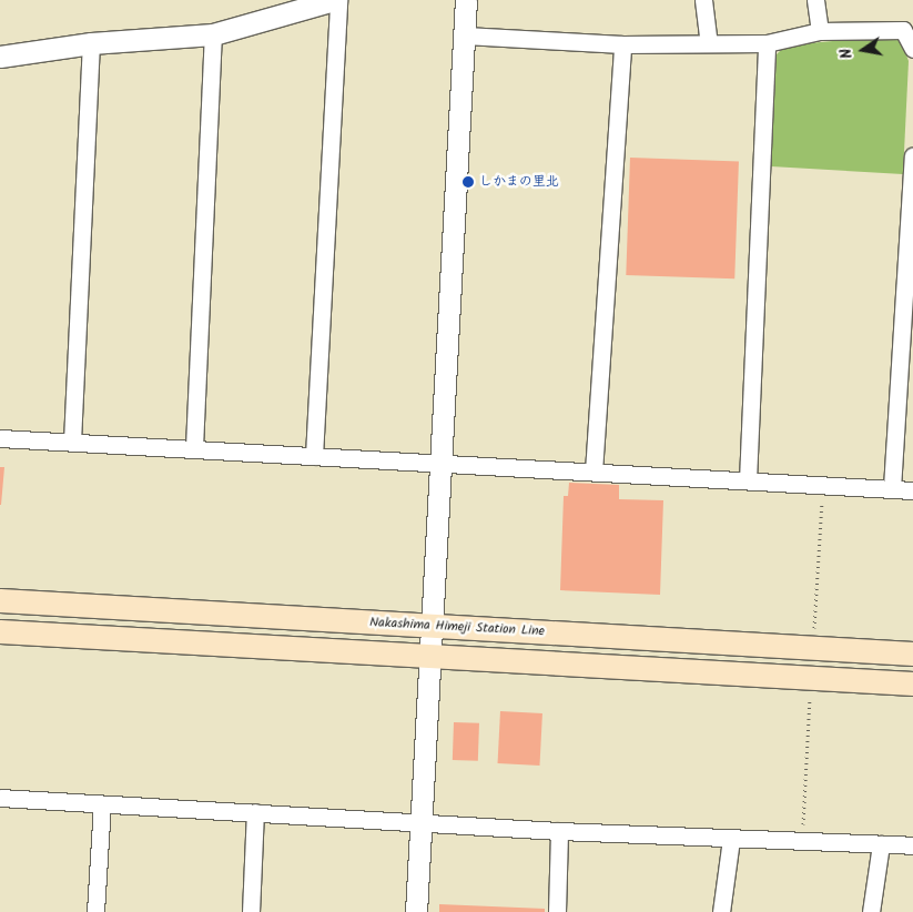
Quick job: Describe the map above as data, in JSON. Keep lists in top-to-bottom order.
{
  "streets": {
    "main road": ["Nakashima Himeji Station Line"]
  },
  "places": ["しかまの里北"],
  "north": "left"
}
